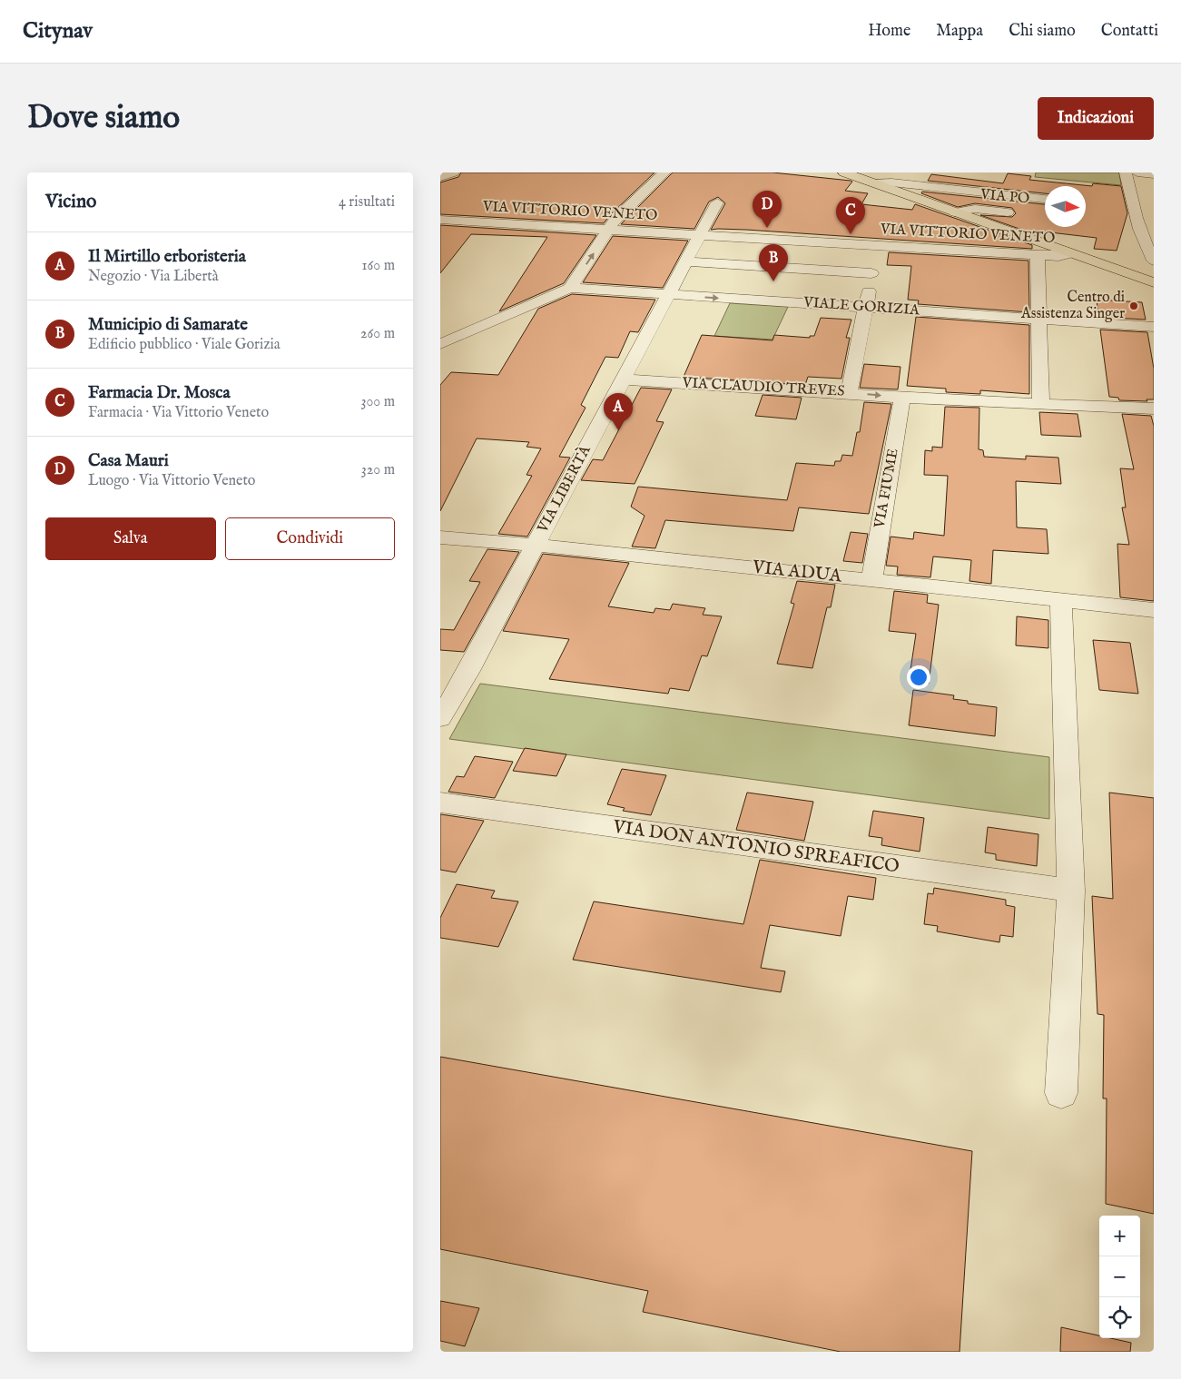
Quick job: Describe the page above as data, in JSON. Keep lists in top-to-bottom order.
{
  "streets": {
    "street": [
      "VIA PO",
      "VIA VITTORIO VENETO",
      "VIALE GORIZIA",
      "VIA CLAUDIO TREVES",
      "VIA FIUME",
      "VIA LIBERTÀ",
      "VIA ADUA",
      "VIA DON ANTONIO SPREAFICO"
    ]
  },
  "crossings": [
    ["VIA VITTORIO VENETO", "VIA LIBERTÀ"],
    ["VIALE GORIZIA", "VIA LIBERTÀ"],
    ["VIA CLAUDIO TREVES", "VIA FIUME"],
    ["VIA CLAUDIO TREVES", "VIA LIBERTÀ"],
    ["VIA FIUME", "VIA ADUA"],
    ["VIA LIBERTÀ", "VIA ADUA"]
  ],
  "places": ["Centro di Assistenza Singer"],
  "north": "right",
  "page": {
    "header": "Citynav",
    "nav": [
      "Home",
      "Mappa",
      "Chi siamo",
      "Contatti"
    ],
    "buttons": [
      "Indicazioni",
      ["Salva", "Condividi"]
    ],
    "title": "Dove siamo",
    "heading": ["Vicino", "4 risultati"],
    "pins": [
      "D",
      "C",
      "B",
      "A"
    ],
    "list": [
      {
        "mark": "A",
        "name": "Il Mirtillo erboristeria",
        "note": "Negozio · Via Libertà",
        "value": "160 m"
      },
      {
        "mark": "B",
        "name": "Municipio di Samarate",
        "note": "Edificio pubblico · Viale Gorizia",
        "value": "260 m"
      },
      {
        "mark": "C",
        "name": "Farmacia Dr. Mosca",
        "note": "Farmacia · Via Vittorio Veneto",
        "value": "300 m"
      },
      {
        "mark": "D",
        "name": "Casa Mauri",
        "note": "Luogo · Via Vittorio Veneto",
        "value": "320 m"
      }
    ],
    "map_buttons": ["+", "−"]
  }
}
